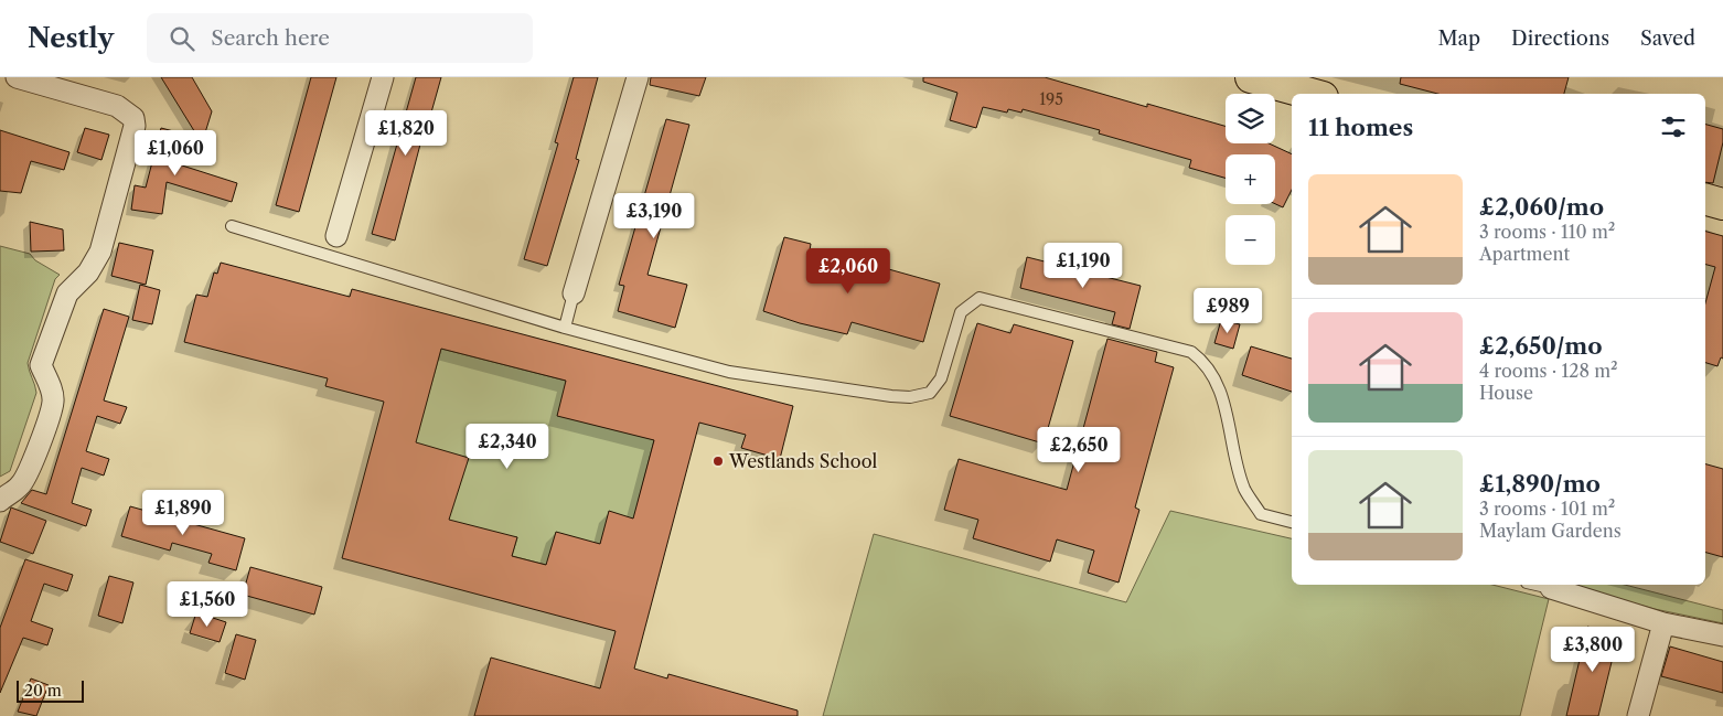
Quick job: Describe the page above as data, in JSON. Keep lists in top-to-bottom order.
{
  "places": ["Westlands School"],
  "house_numbers": ["195"],
  "scale_bar": "20 m",
  "page": {
    "header": "Nestly",
    "search": "Search here",
    "nav": ["Map", "Directions", "Saved"],
    "map_buttons": ["+", "−"],
    "heading": "11 homes",
    "price": [
      "£1,820",
      "£1,060",
      "£3,190",
      "£1,190",
      "£2,060",
      "£989",
      "£2,340",
      "£2,650",
      "£1,890",
      "£1,560",
      "£3,800"
    ],
    "list": [
      {
        "name": "£2,060/mo",
        "note": "3 rooms · 110 m² · Apartment"
      },
      {
        "name": "£2,650/mo",
        "note": "4 rooms · 128 m² · House"
      },
      {
        "name": "£1,890/mo",
        "note": "3 rooms · 101 m² · Maylam Gardens"
      }
    ],
    "scale": "20 m"
  }
}
